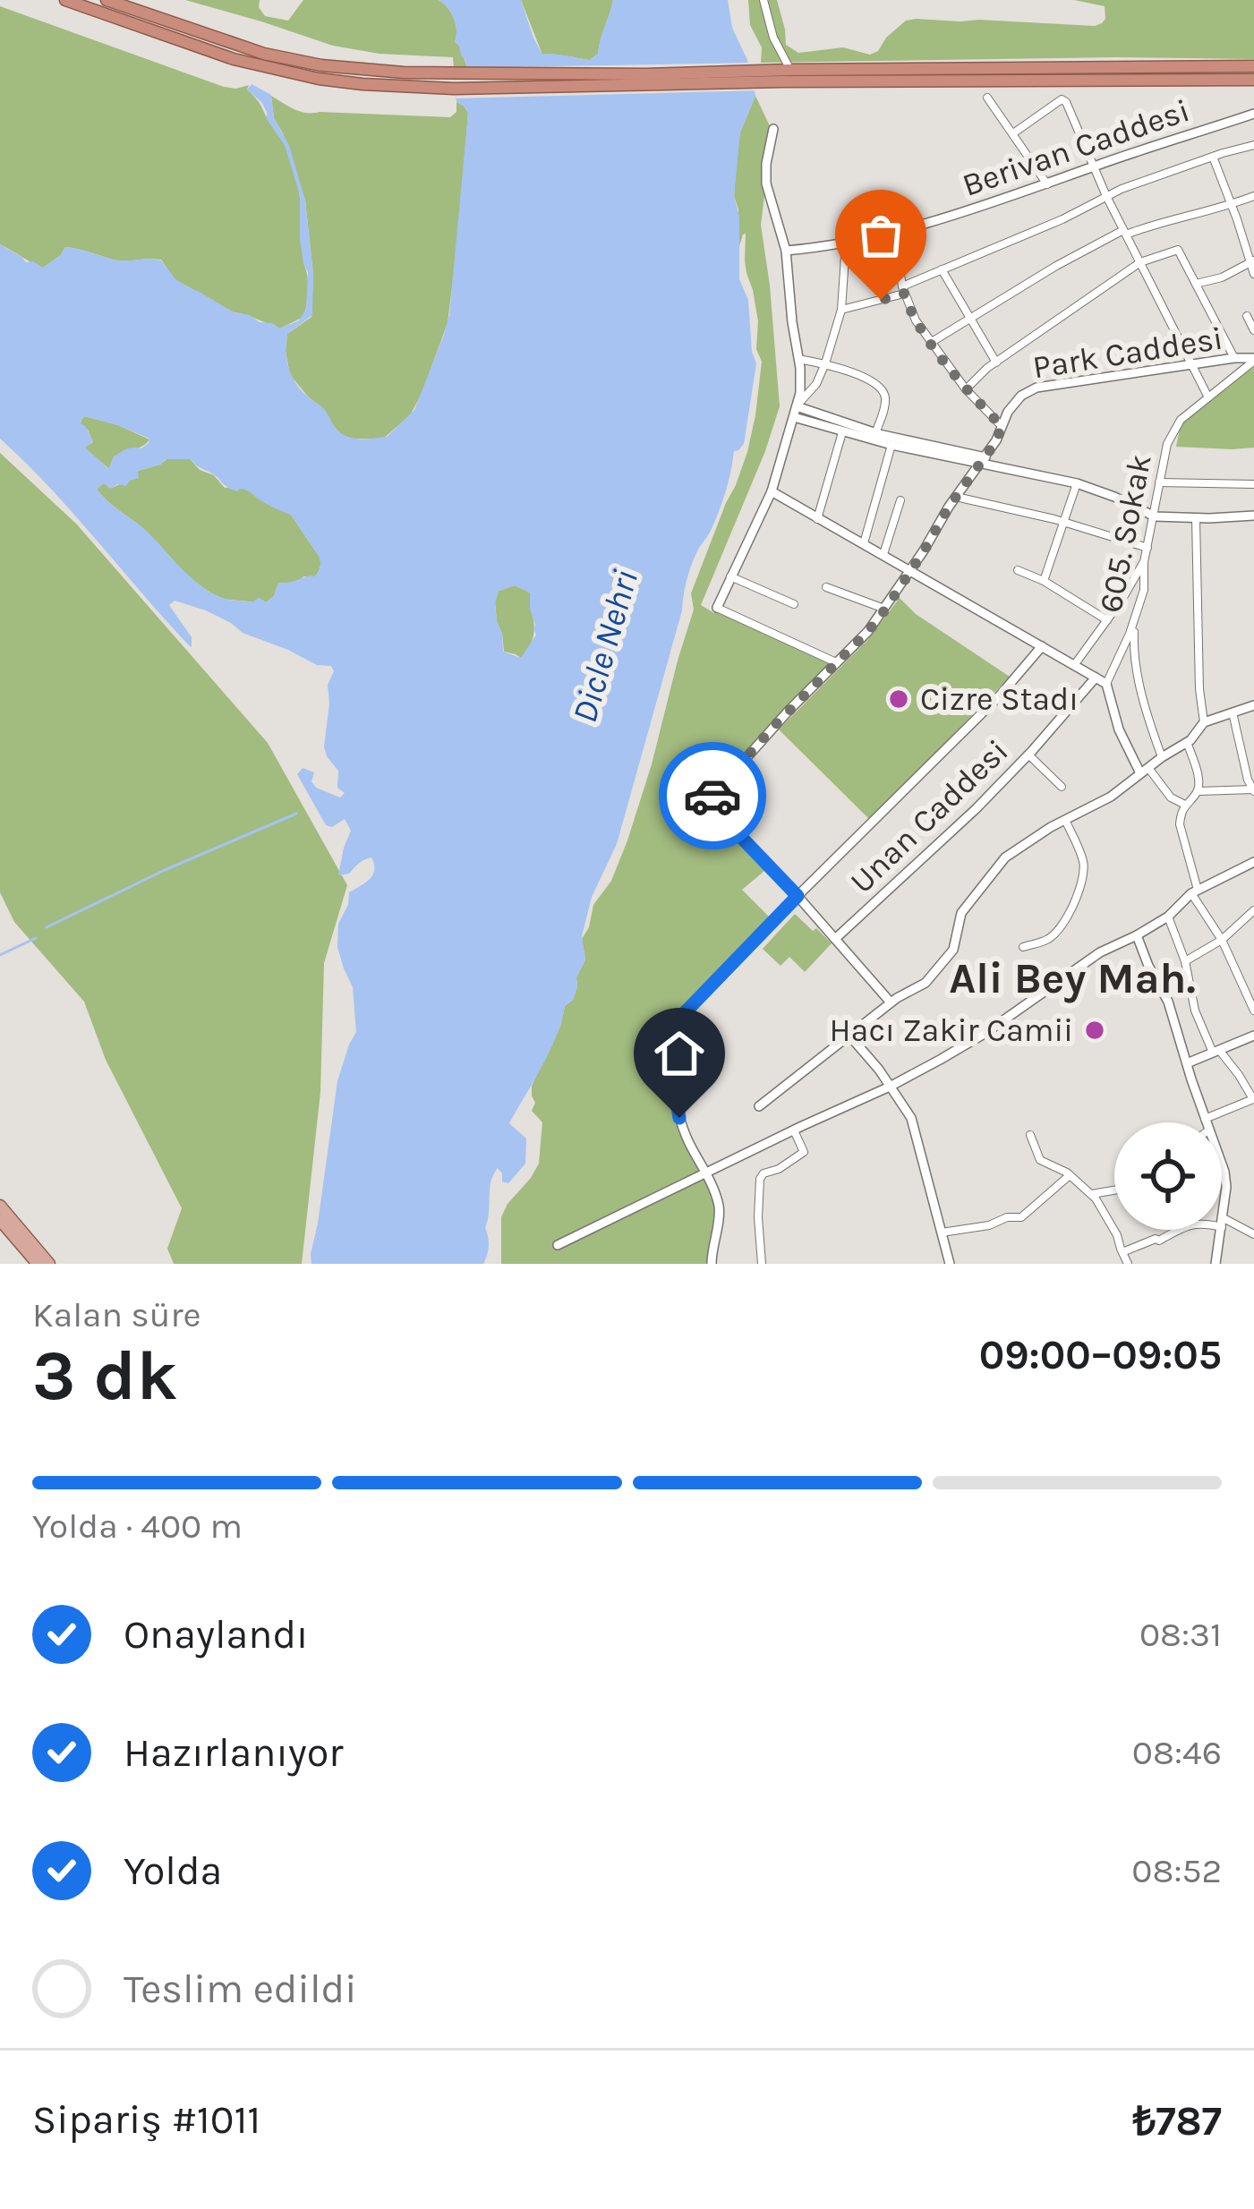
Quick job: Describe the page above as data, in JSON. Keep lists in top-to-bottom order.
{
  "streets": {
    "street": [
      "Berivan Caddesi",
      "Park Caddesi",
      "605. Sokak",
      "Unan Caddesi"
    ]
  },
  "crossings": [
    ["Park Caddesi", "605. Sokak"],
    ["Park Caddesi", "Unan Caddesi"]
  ],
  "districts": ["Ali Bey Mah."],
  "water": ["Dicle Nehri"],
  "places": ["Cizre Stadı", "Hacı Zakir Camii"],
  "page": {
    "heading": ["3 dk", "Kalan süre", "09:00–09:05"],
    "panel": ["Sipariş #1011", "₺787"],
    "bar": "Yolda · 400 m",
    "list": [
      ["Onaylandı", "08:31"],
      ["Hazırlanıyor", "08:46"],
      ["Yolda", "08:52"],
      "Teslim edildi"
    ]
  }
}
